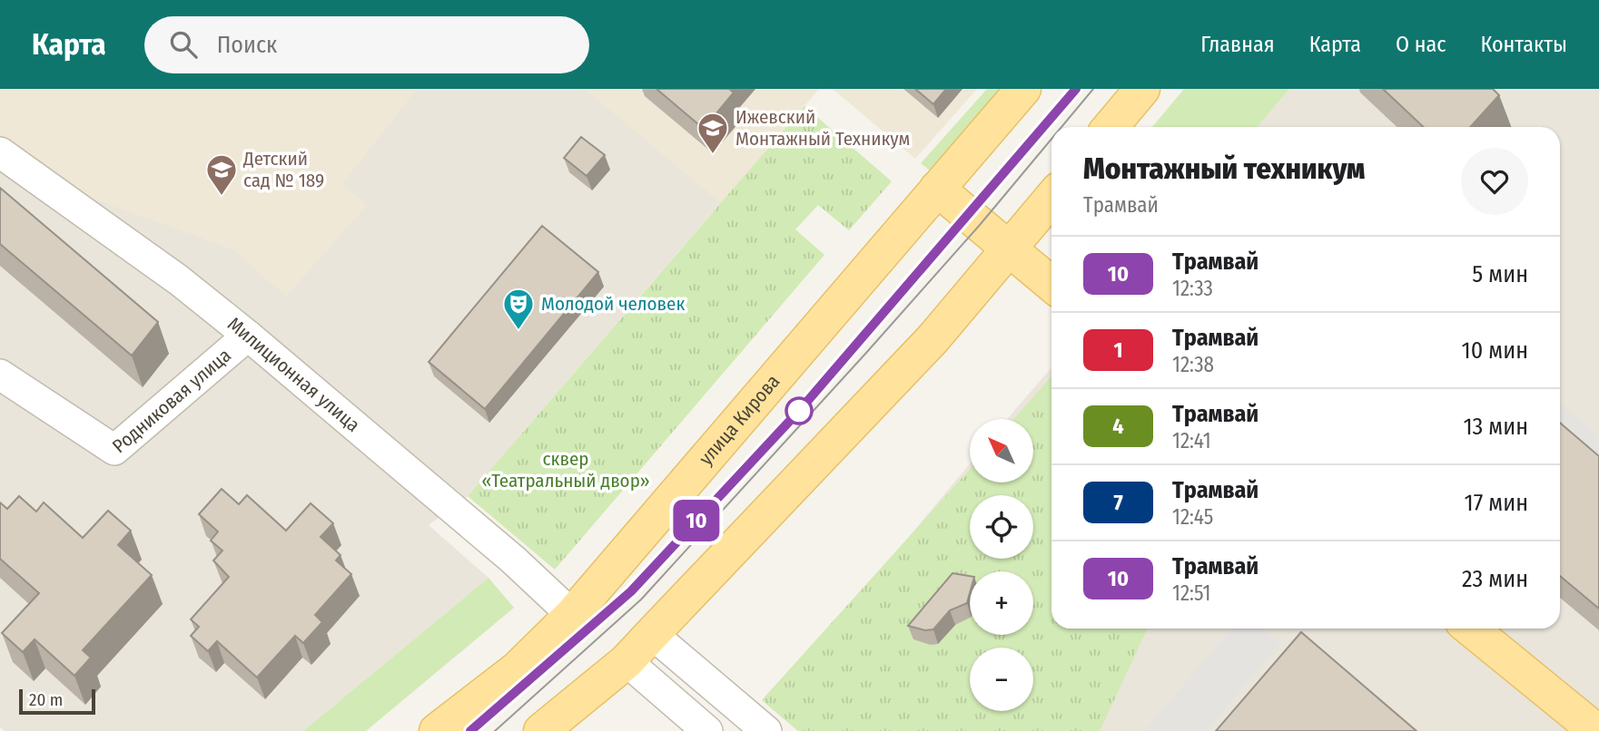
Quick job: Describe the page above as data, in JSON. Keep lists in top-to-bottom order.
{
  "streets": {
    "main road": ["улица Кирова"],
    "street": ["Милиционная улица", "Родниковая улица"]
  },
  "crossings": [
    ["Милиционная улица", "Родниковая улица"],
    ["Милиционная улица", "улица Кирова"]
  ],
  "parks": ["сквер «Театральный двор»"],
  "places": {
    "school or university": ["Ижевский Монтажный Техникум", "Детский сад № 189"],
    "theatre": ["Молодой человек"]
  },
  "lines": ["tram line 10"],
  "scale_bar": "20 m",
  "north": "top left",
  "page": {
    "header": "Карта",
    "search": "Поиск",
    "nav": [
      "Главная",
      "Карта",
      "О нас",
      "Контакты"
    ],
    "on_map": "10",
    "heading": ["Монтажный техникум", "Трамвай"],
    "list": [
      {
        "mark": "10",
        "name": "Трамвай",
        "note": "12:33",
        "value": "5 мин"
      },
      {
        "mark": "1",
        "name": "Трамвай",
        "note": "12:38",
        "value": "10 мин"
      },
      {
        "mark": "4",
        "name": "Трамвай",
        "note": "12:41",
        "value": "13 мин"
      },
      {
        "mark": "7",
        "name": "Трамвай",
        "note": "12:45",
        "value": "17 мин"
      },
      {
        "mark": "10",
        "name": "Трамвай",
        "note": "12:51",
        "value": "23 мин"
      }
    ],
    "map_buttons": ["+", "−"],
    "scale": "20 m"
  }
}
